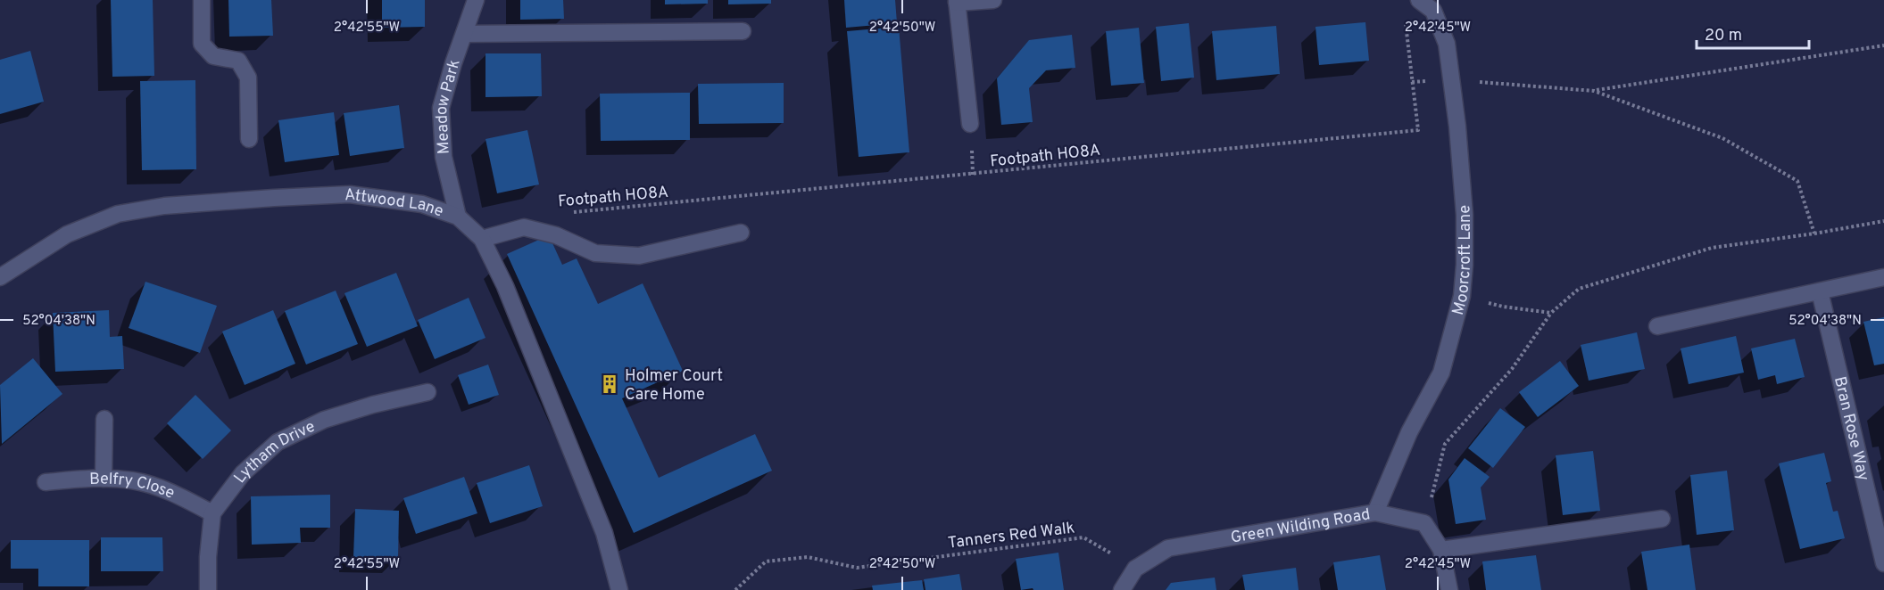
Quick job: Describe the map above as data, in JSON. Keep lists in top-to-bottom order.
{
  "streets": {
    "street": [
      "Meadow Park",
      "Attwood Lane",
      "Moorcroft Lane",
      "Bran Rose Way",
      "Lytham Drive",
      "Belfry Close",
      "Green Wilding Road"
    ],
    "path": ["Footpath HO8A", "Tanners Red Walk"]
  },
  "crossings": [
    ["Meadow Park", "Attwood Lane"],
    ["Moorcroft Lane", "Green Wilding Road"],
    ["Lytham Drive", "Belfry Close"],
    ["Green Wilding Road", "Tanners Red Walk"]
  ],
  "places": {
    "building": ["Holmer Court Care Home"]
  },
  "scale_bar": "20 m",
  "coordinates": [
    "2°42'55\"W",
    "2°42'50\"W",
    "2°42'45\"W",
    "52°04'38\"N"
  ]
}
